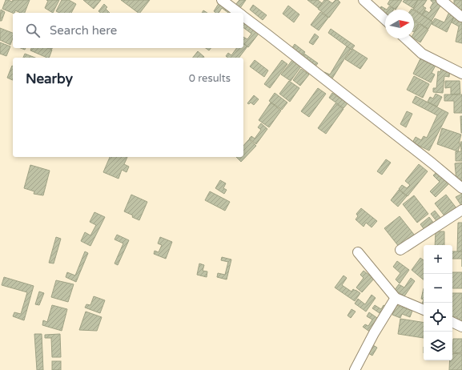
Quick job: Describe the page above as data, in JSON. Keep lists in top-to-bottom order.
{
  "north": "right",
  "page": {
    "search": "Search here",
    "heading": ["Nearby", "0 results"],
    "map_buttons": ["+", "−"]
  }
}
